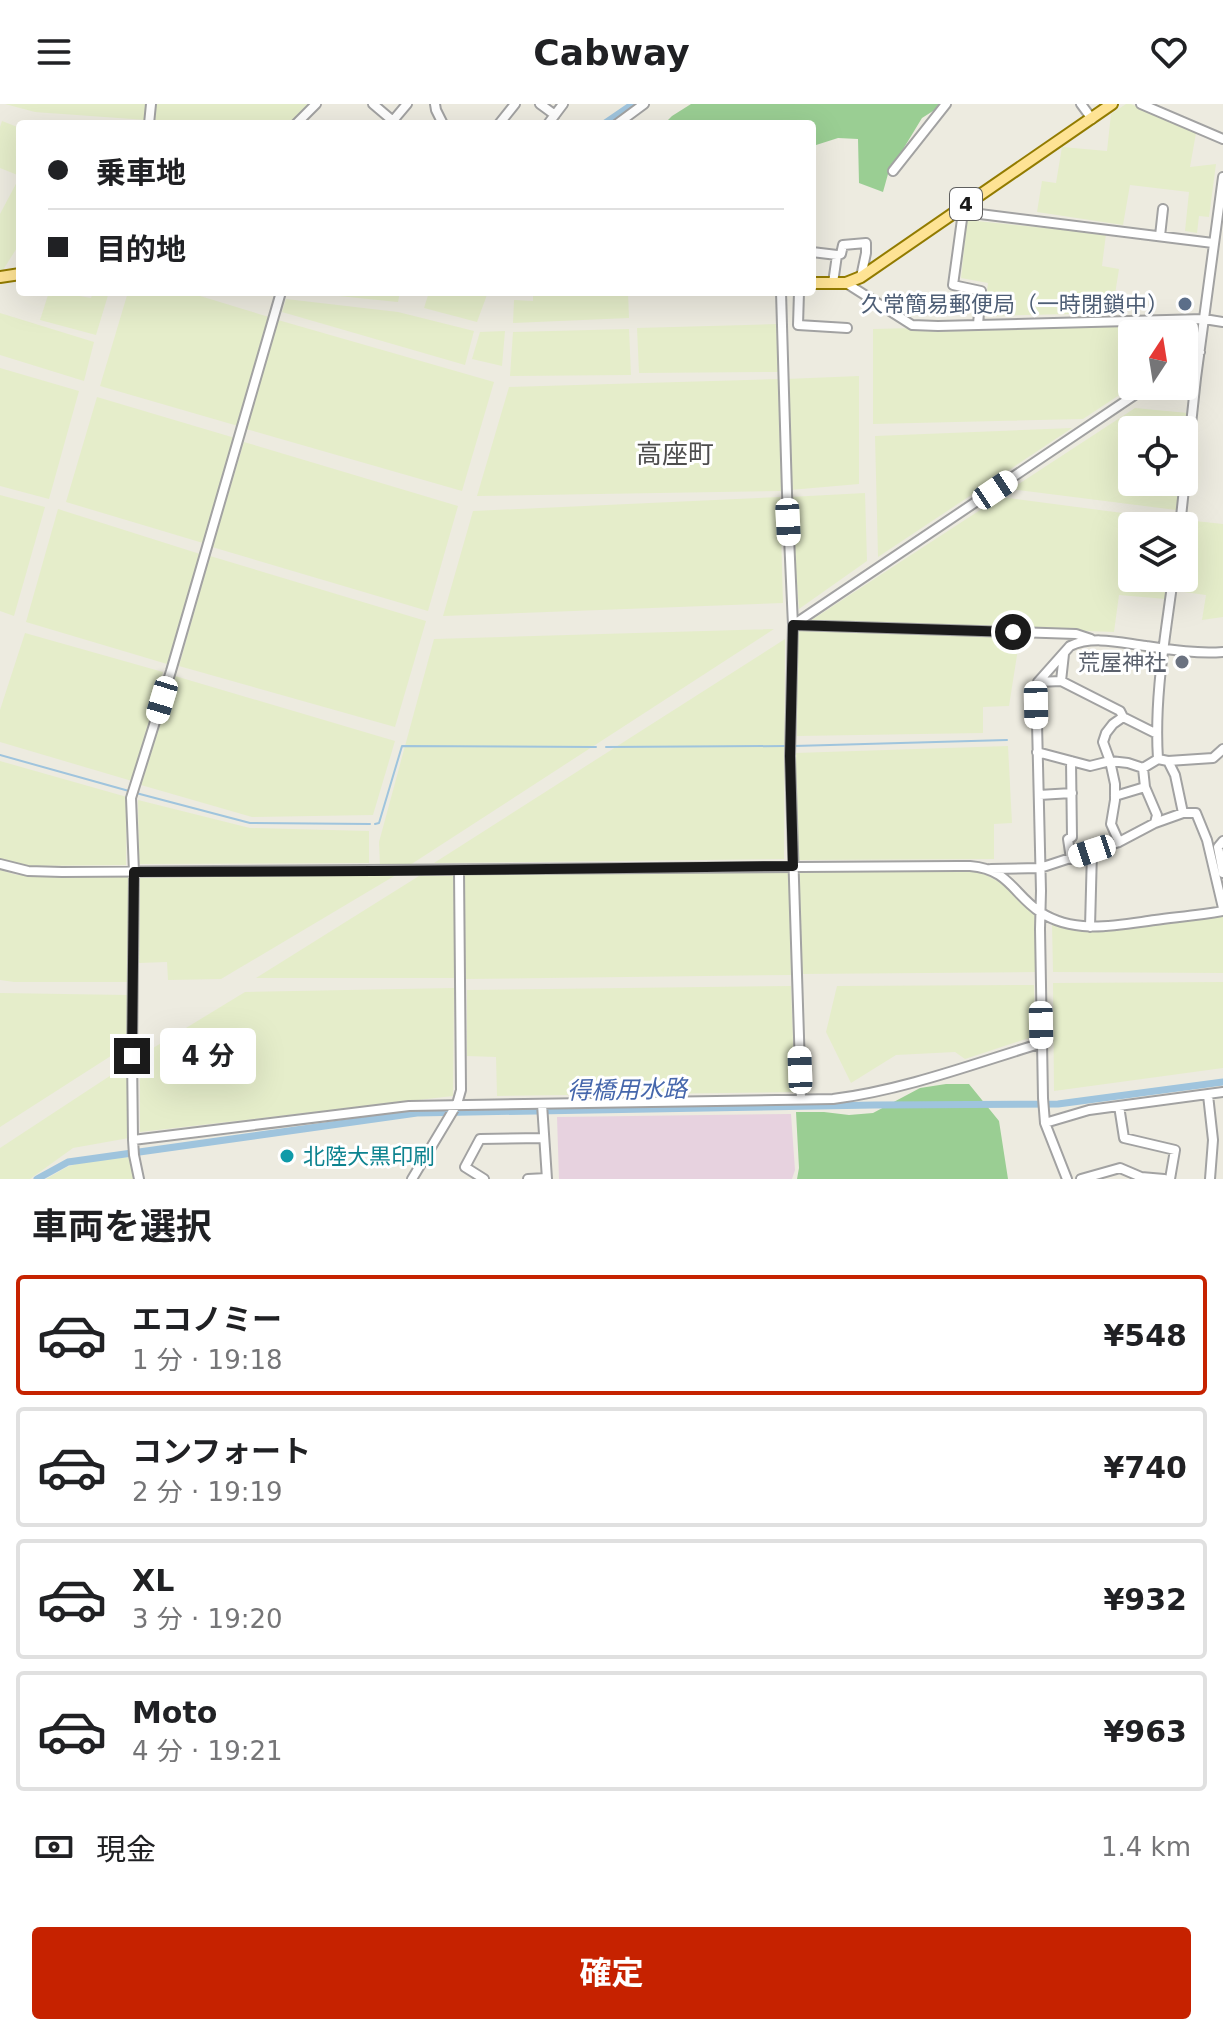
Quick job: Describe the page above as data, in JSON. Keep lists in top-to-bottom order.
{
  "streets": {
    "main road": ["4"]
  },
  "districts": ["高座町"],
  "water": ["得橋用水路"],
  "places": ["久常簡易郵便局（一時閉鎖中）", "荒屋神社", "北陸大黒印刷"],
  "north": "top",
  "page": {
    "header": "Cabway",
    "banner": ["乗車地", "目的地"],
    "bubble": "4 分",
    "heading": "車両を選択",
    "list": [
      {
        "name": "エコノミー",
        "note": "1 分 · 19:18",
        "value": "¥548"
      },
      {
        "name": "コンフォート",
        "note": "2 分 · 19:19",
        "value": "¥740"
      },
      {
        "name": "XL",
        "note": "3 分 · 19:20",
        "value": "¥932"
      },
      {
        "name": "Moto",
        "note": "4 分 · 19:21",
        "value": "¥963"
      }
    ],
    "pay": ["現金", "1.4 km"],
    "buttons": "確定"
  }
}
